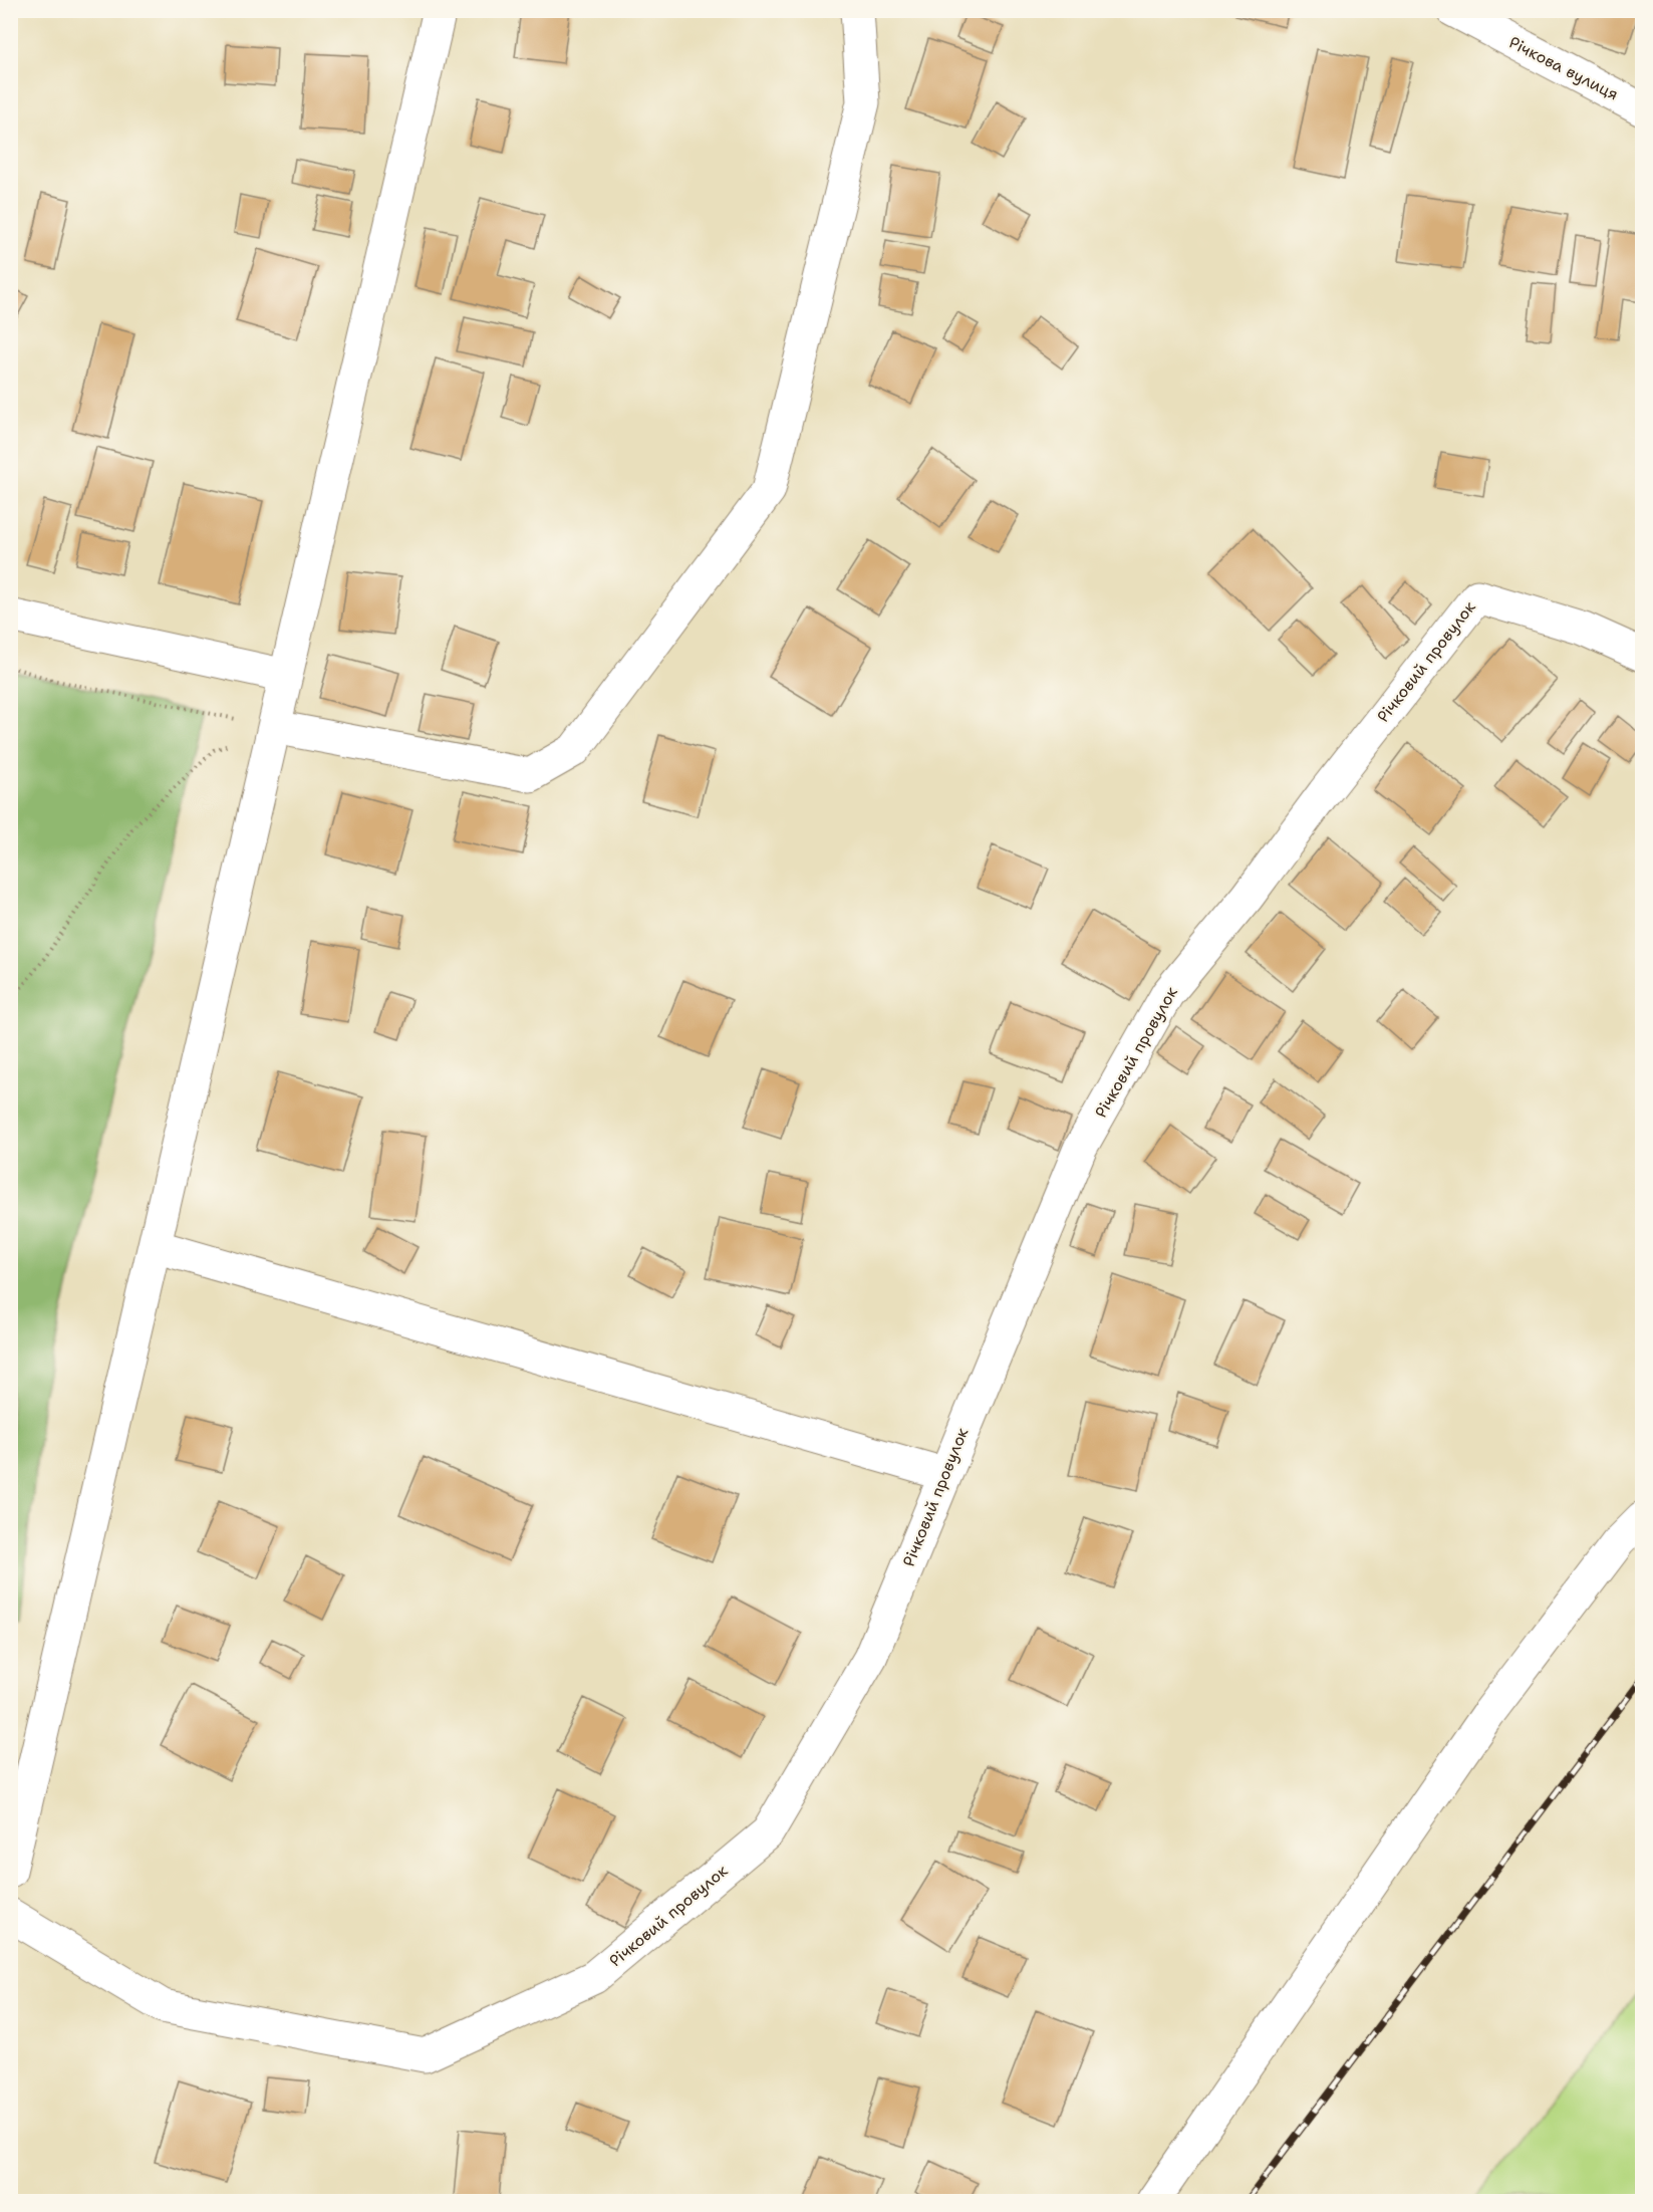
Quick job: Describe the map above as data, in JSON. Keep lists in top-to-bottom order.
{
  "streets": {
    "street": ["Річкова вулиця", "Річковий провулок"]
  }
}
